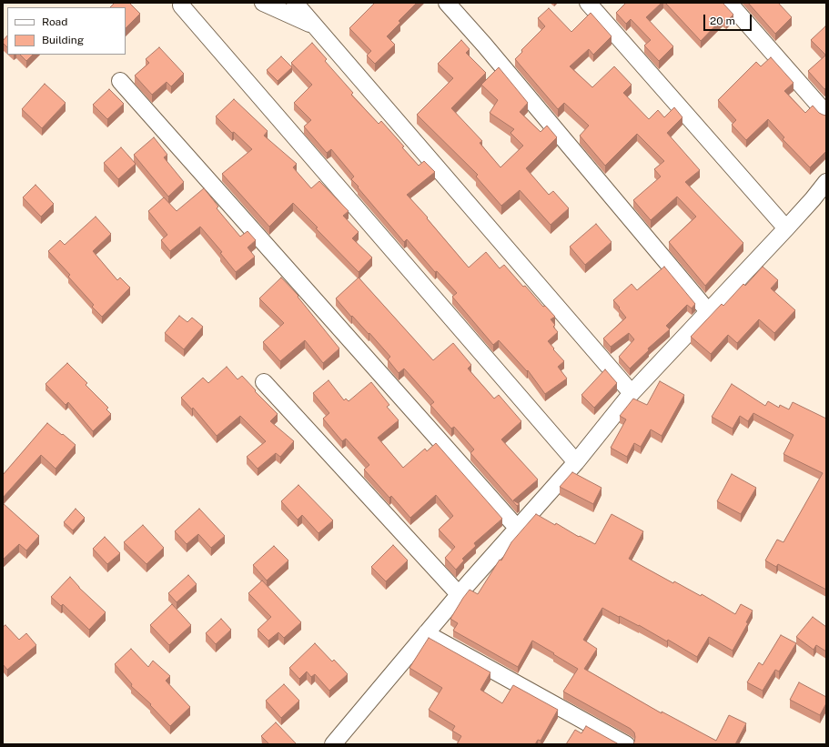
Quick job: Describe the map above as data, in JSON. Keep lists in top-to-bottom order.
{
  "legend": ["Road", "Building"],
  "scale_bar": "20 m"
}
